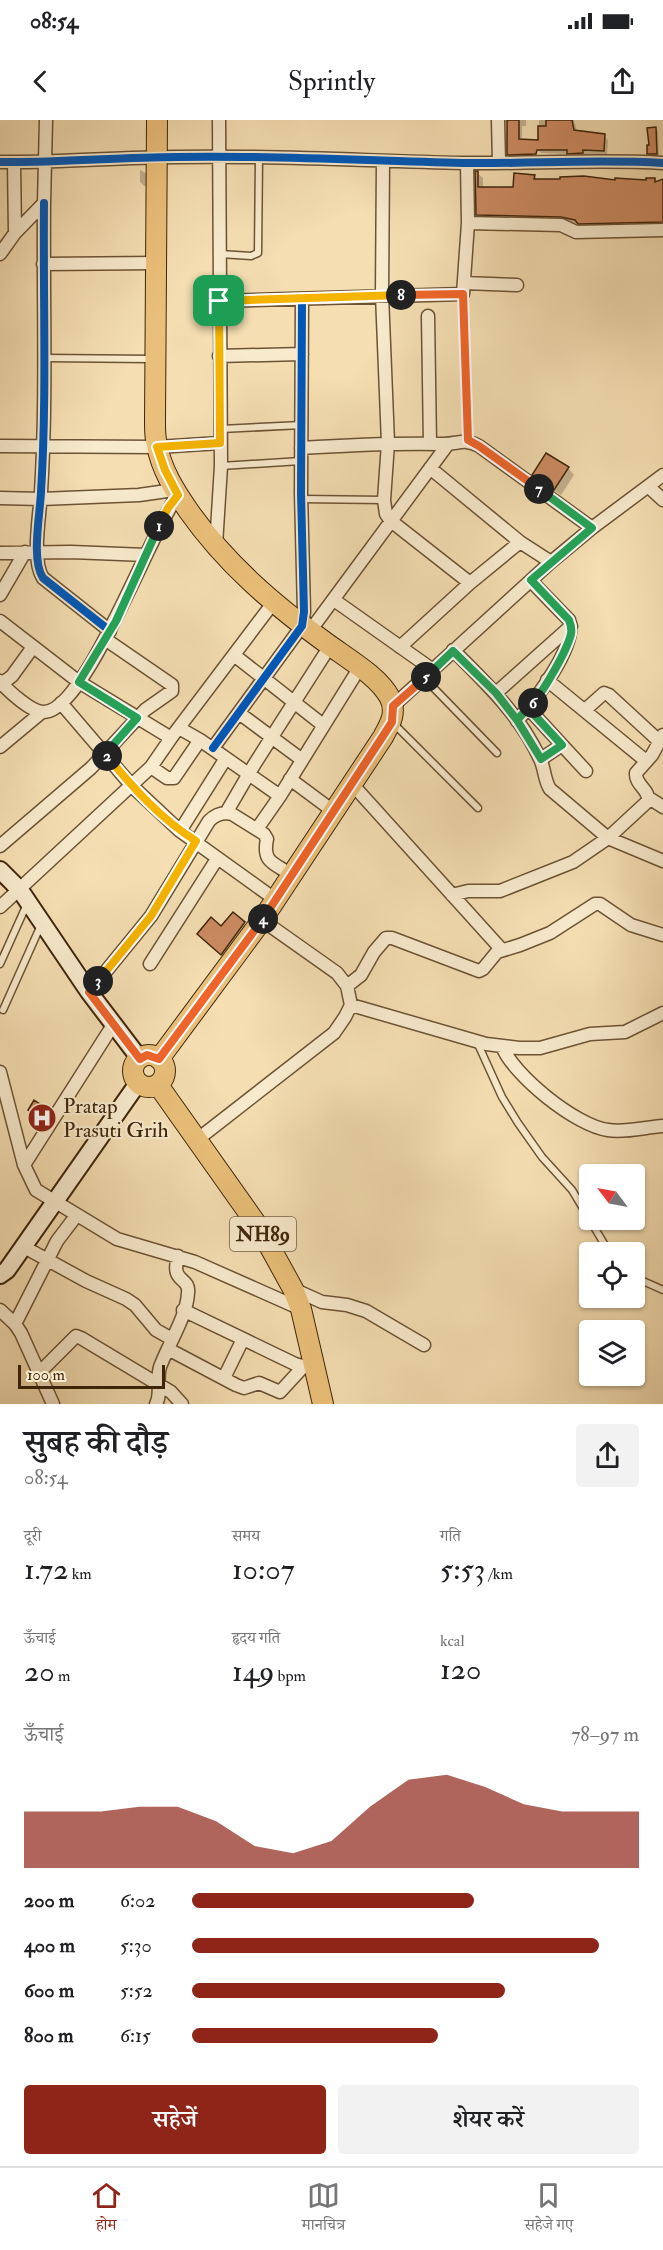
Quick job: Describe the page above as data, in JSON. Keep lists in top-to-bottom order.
{
  "streets": {
    "main road": ["NH89"]
  },
  "places": {
    "hospital": ["Pratap Prasuti Grih"]
  },
  "scale_bar": "100 m",
  "north": "top left",
  "page": {
    "status": "08:54",
    "header": "Sprintly",
    "pins": [
      "8",
      "7",
      "1",
      "5",
      "6",
      "2",
      "4",
      "3"
    ],
    "scale": "100 m",
    "heading": ["सुबह की दौड़", "08:54"],
    "stats": [
      ["दूरी", "1.72 km"],
      ["समय", "10:07"],
      ["गति", "5:53 /km"],
      ["ऊँचाई", "20 m"],
      ["हृदय गति", "149 bpm"],
      ["kcal", "120"]
    ],
    "chart": ["ऊँचाई", "78–97 m"],
    "list": [
      {
        "name": "200 m",
        "note": "6:02"
      },
      {
        "name": "400 m",
        "note": "5:30"
      },
      {
        "name": "600 m",
        "note": "5:52"
      },
      {
        "name": "800 m",
        "note": "6:15"
      }
    ],
    "buttons": ["सहेजें", "शेयर करें"],
    "tabs": ["होम", "मानचित्र", "सहेजे गए"]
  }
}
